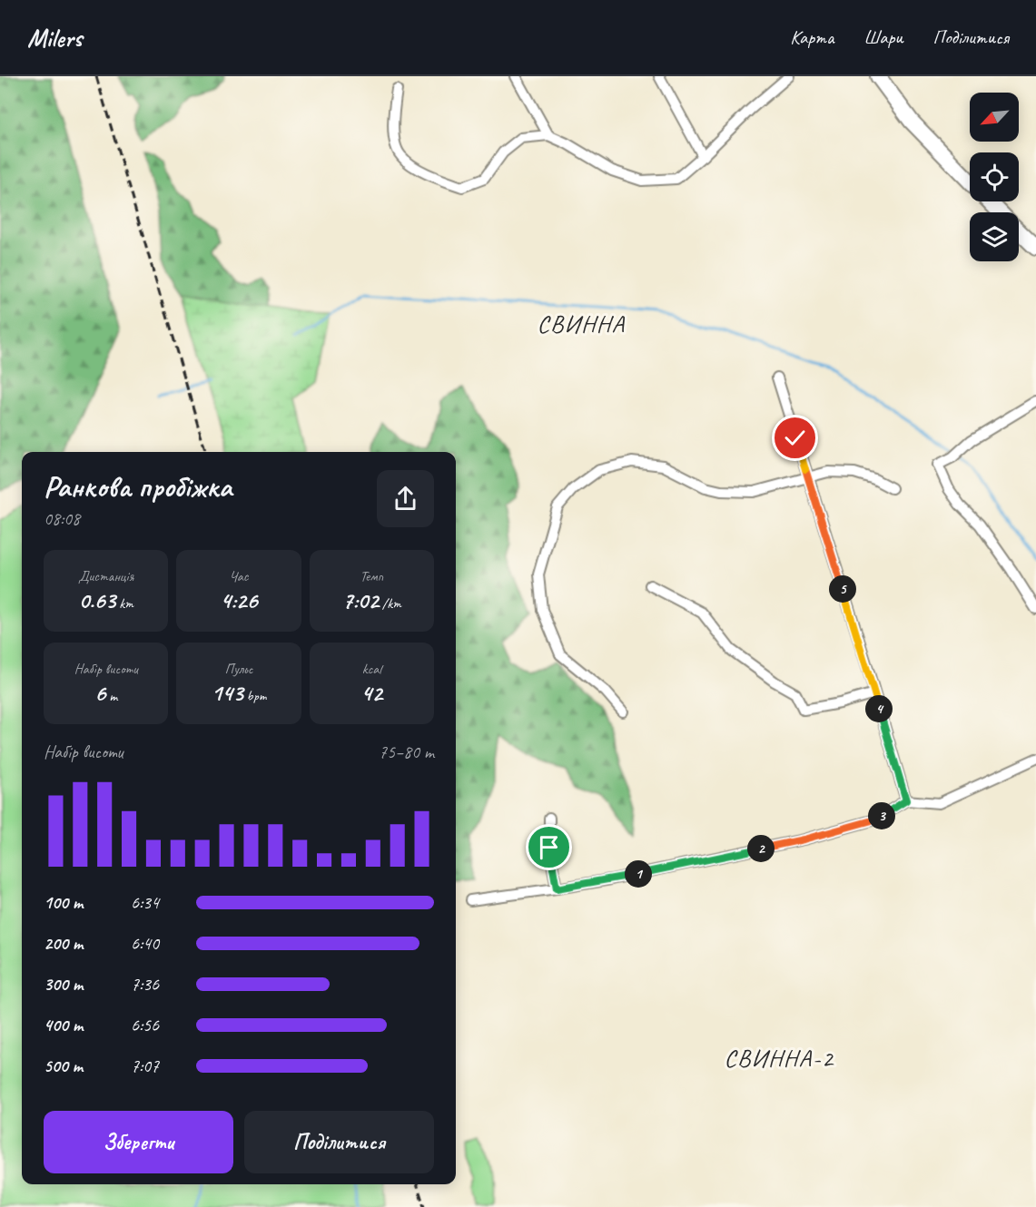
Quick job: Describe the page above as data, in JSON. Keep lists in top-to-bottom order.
{
  "districts": ["СВИННА", "СВИННА-2"],
  "north": "bottom left",
  "page": {
    "header": "Milers",
    "nav": ["Карта", "Шари", "Поділитися"],
    "heading": ["Ранкова пробіжка", "08:08"],
    "stats": [
      ["Дистанція", "0.63 km"],
      ["Час", "4:26"],
      ["Темп", "7:02 /km"],
      ["Набір висоти", "6 m"],
      ["Пульс", "143 bpm"],
      ["kcal", "42"]
    ],
    "pins": [
      "5",
      "4",
      "3",
      "2",
      "1"
    ],
    "chart": ["Набір висоти", "75–80 m"],
    "list": [
      {
        "name": "100 m",
        "note": "6:34"
      },
      {
        "name": "200 m",
        "note": "6:40"
      },
      {
        "name": "300 m",
        "note": "7:36"
      },
      {
        "name": "400 m",
        "note": "6:56"
      },
      {
        "name": "500 m",
        "note": "7:07"
      }
    ],
    "buttons": ["Зберегти", "Поділитися"]
  }
}
